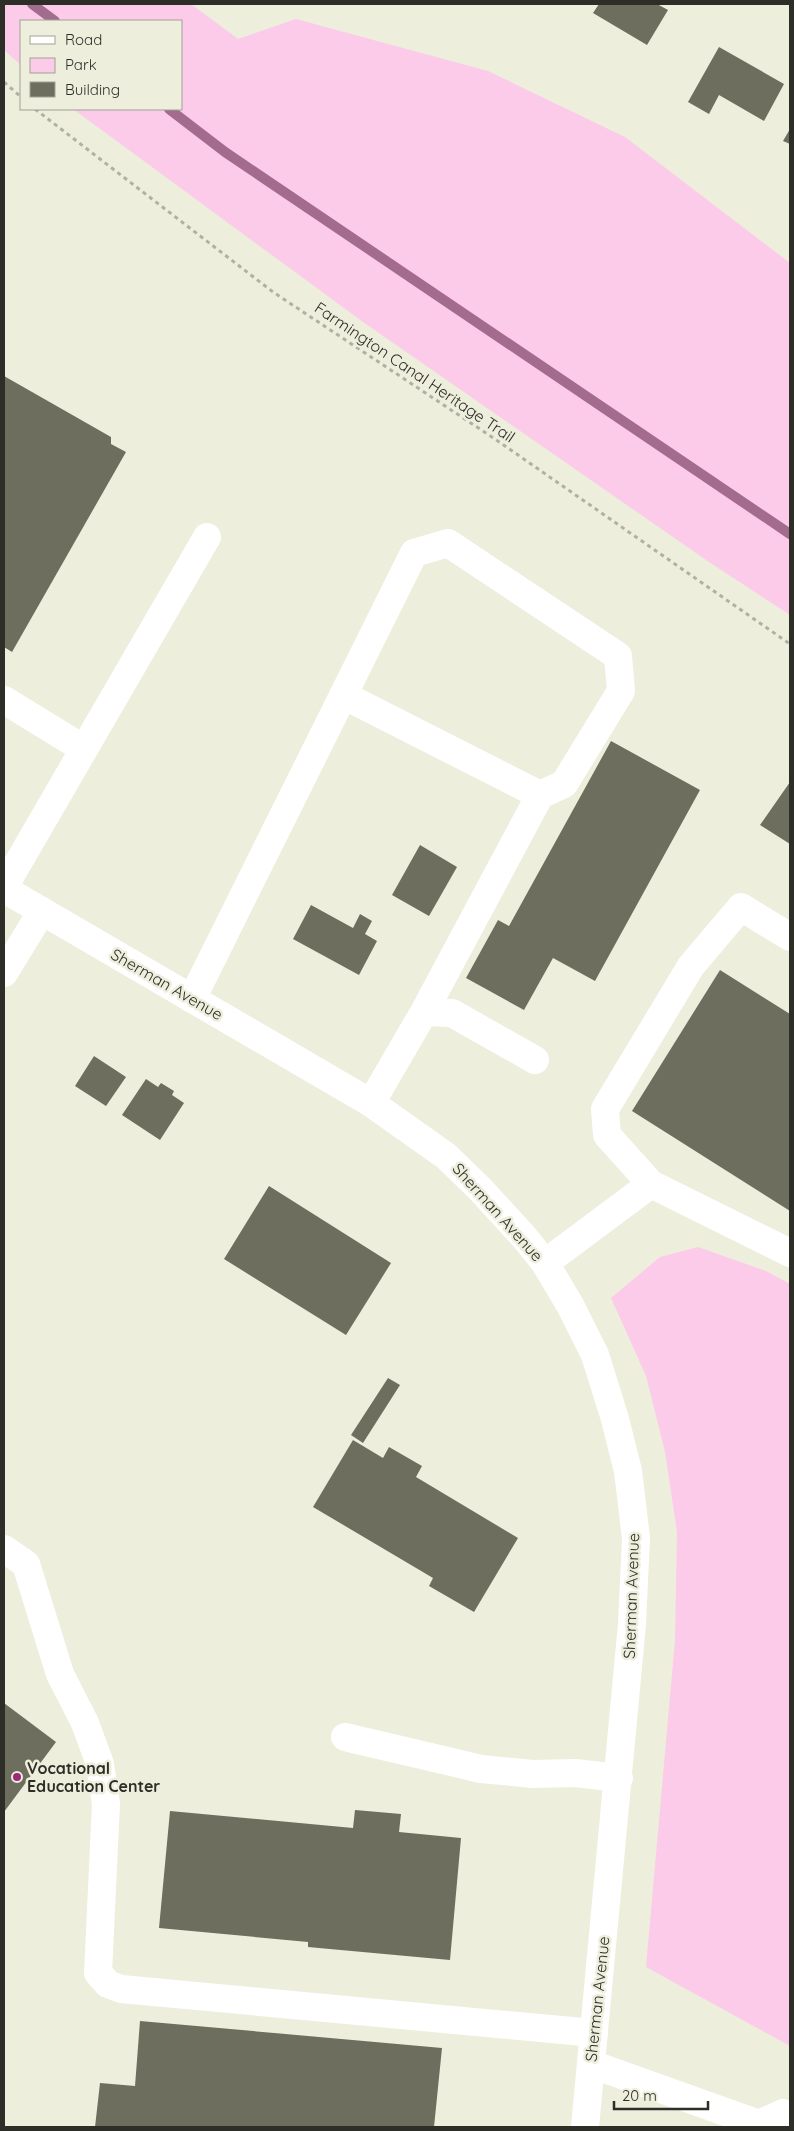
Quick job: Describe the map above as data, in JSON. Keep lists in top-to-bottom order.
{
  "streets": {
    "main road": ["Sherman Avenue"],
    "path": ["Farmington Canal Heritage Trail"]
  },
  "places": ["Vocational Education Center"],
  "legend": ["Road", "Park", "Building"],
  "scale_bar": "20 m"
}
